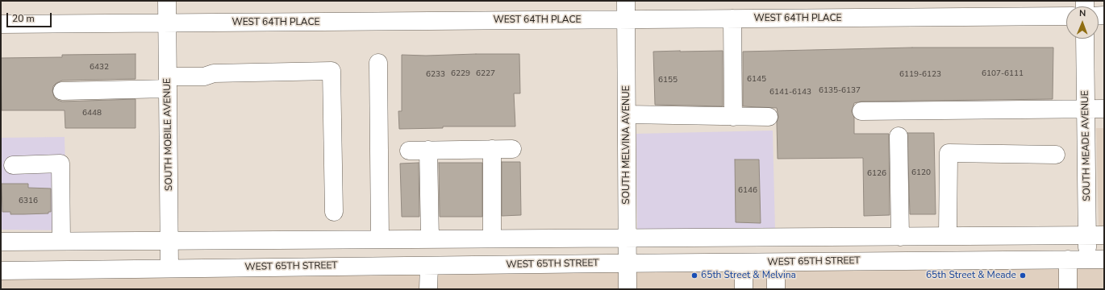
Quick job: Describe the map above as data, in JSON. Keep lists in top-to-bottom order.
{
  "streets": {
    "street": [
      "WEST 64TH PLACE",
      "SOUTH MOBILE AVENUE",
      "SOUTH MELVINA AVENUE",
      "SOUTH MEADE AVENUE",
      "WEST 65TH STREET"
    ]
  },
  "crossings": [
    ["WEST 64TH PLACE", "SOUTH MOBILE AVENUE"],
    ["WEST 64TH PLACE", "SOUTH MELVINA AVENUE"],
    ["SOUTH MOBILE AVENUE", "WEST 65TH STREET"],
    ["SOUTH MELVINA AVENUE", "WEST 65TH STREET"],
    ["SOUTH MEADE AVENUE", "WEST 65TH STREET"]
  ],
  "places": ["65th Street & Melvina", "65th Street & Meade"],
  "house_numbers": [
    "6432",
    "6229",
    "6227",
    "6107-6111",
    "6233",
    "6119-6123",
    "6145",
    "6155",
    "6135-6137",
    "6141-6143",
    "6448",
    "6120",
    "6126",
    "6146",
    "6316"
  ],
  "scale_bar": "20 m",
  "north": "top"
}
